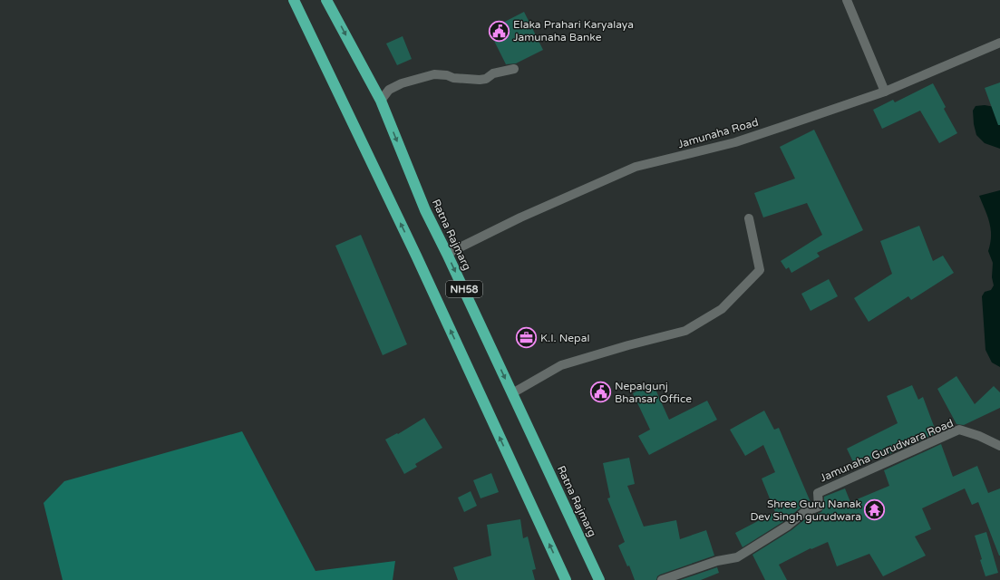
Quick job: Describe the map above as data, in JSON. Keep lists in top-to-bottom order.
{
  "streets": {
    "highway": ["Ratna Rajmarg", "NH58"],
    "street": ["Jamunaha Road", "Jamunaha Gurudwara Road"]
  },
  "crossings": [
    ["Jamunaha Road", "Ratna Rajmarg"]
  ],
  "places": {
    "public building": ["Elaka Prahari Karyalaya Jamunaha Banke", "Nepalgunj Bhansar Office"],
    "office": ["K.I. Nepal"],
    "temple": ["Shree Guru Nanak Dev Singh gurudwara"]
  }
}
